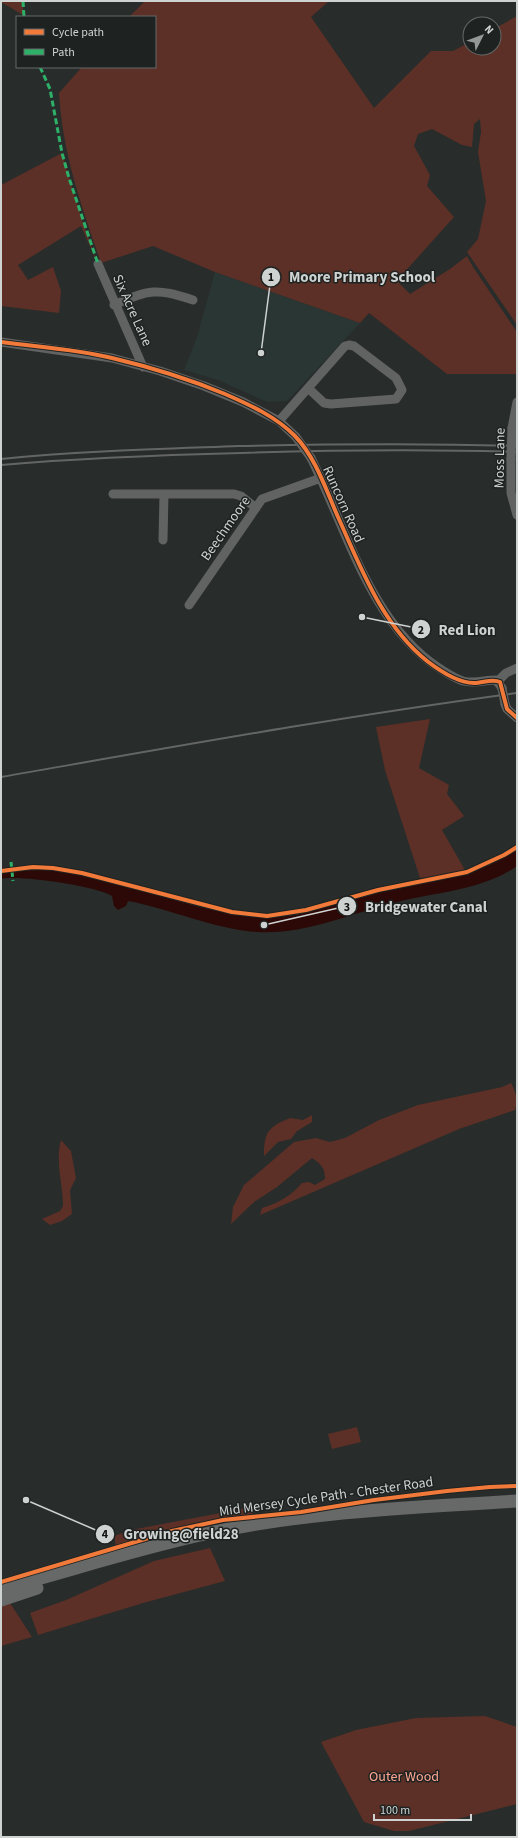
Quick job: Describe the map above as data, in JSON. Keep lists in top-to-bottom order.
{
  "streets": {
    "street": [
      "Six Acre Lane",
      "Moss Lane",
      "Runcorn Road",
      "Beechmoore"
    ],
    "cycle path": ["Mid Mersey Cycle Path - Chester Road"]
  },
  "crossings": [
    ["Six Acre Lane", "Runcorn Road"],
    ["Runcorn Road", "Beechmoore"]
  ],
  "parks": ["Outer Wood"],
  "places": [
    "Moore Primary School",
    "Red Lion",
    "Bridgewater Canal",
    "Growing@field28"
  ],
  "legend": ["Cycle path", "Path"],
  "scale_bar": "100 m",
  "north": "top right"
}
